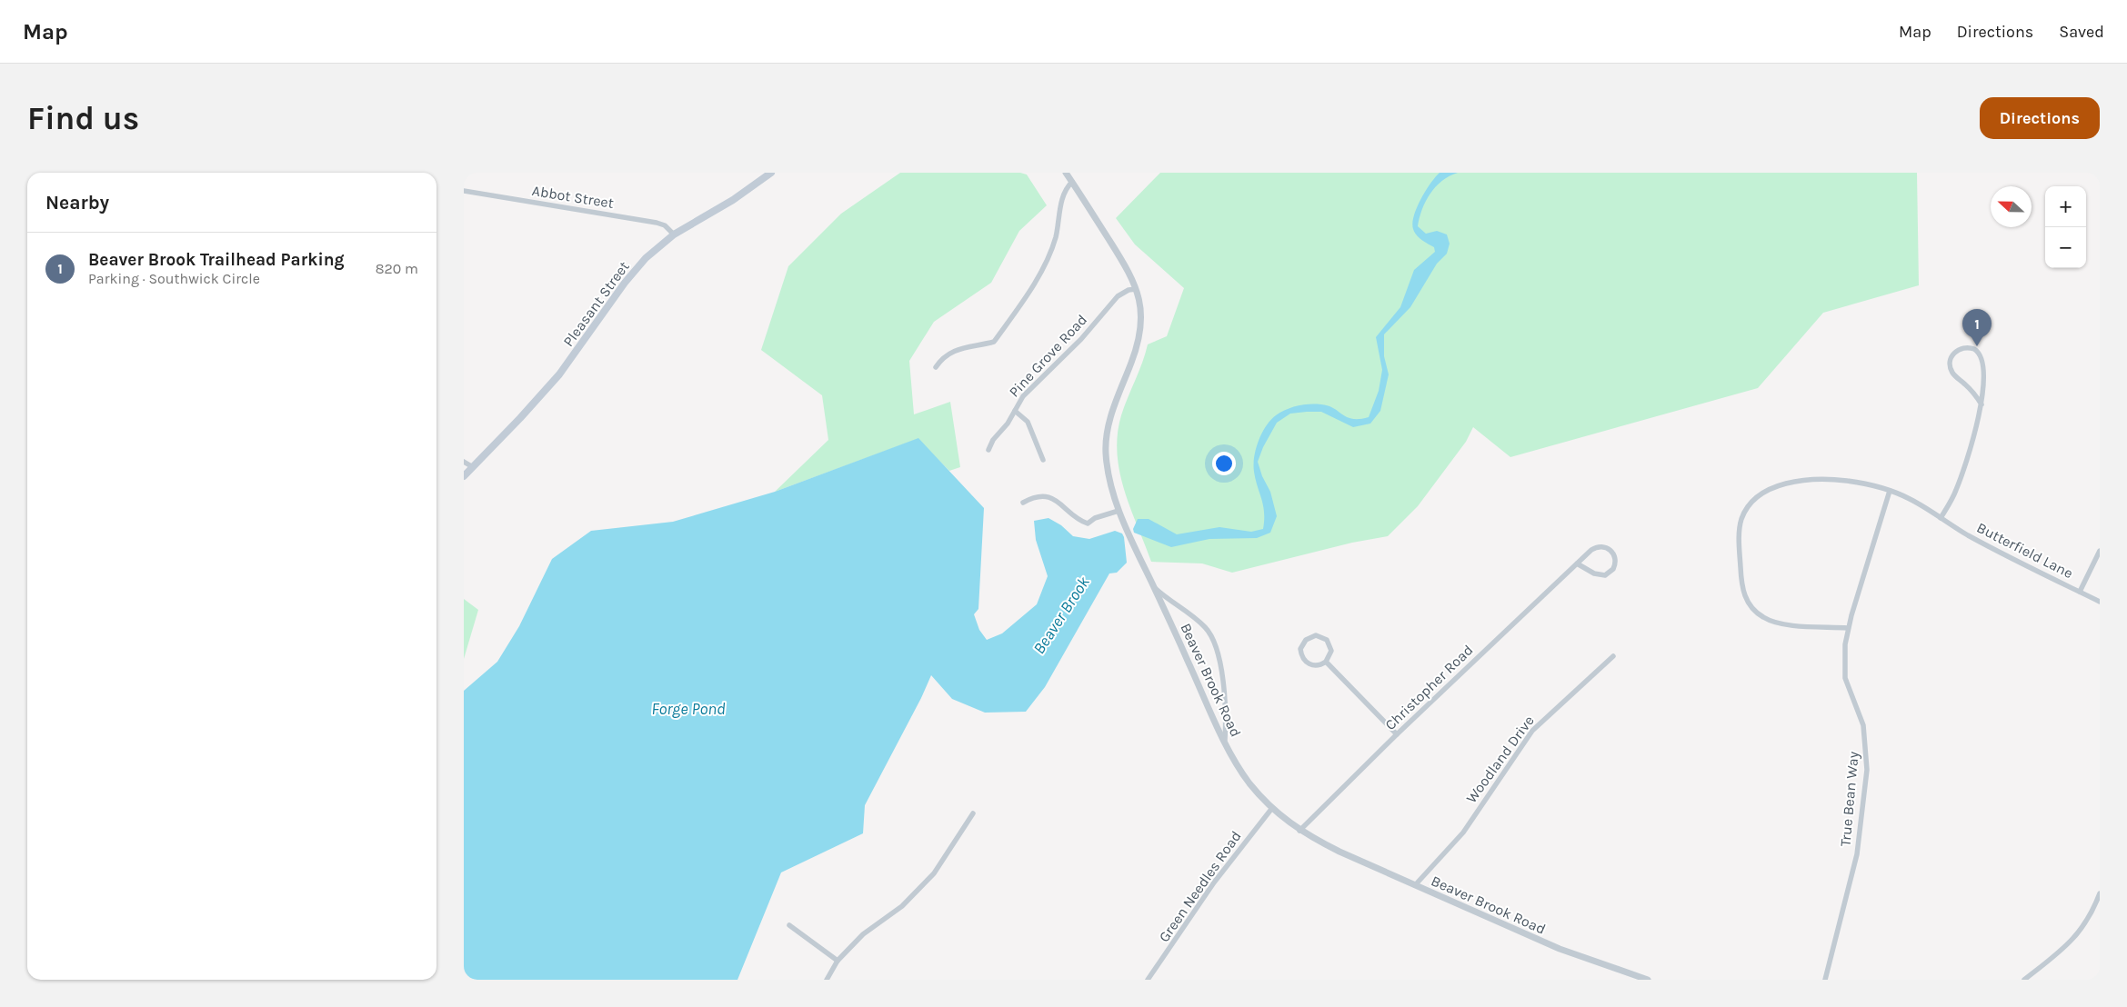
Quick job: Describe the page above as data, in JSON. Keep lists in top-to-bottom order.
{
  "streets": {
    "main road": ["Pleasant Street"],
    "street": [
      "Abbot Street",
      "Pine Grove Road",
      "Butterfield Lane",
      "Beaver Brook Road",
      "Christopher Road",
      "Woodland Drive",
      "True Bean Way",
      "Green Needles Road"
    ]
  },
  "crossings": [
    ["Abbot Street", "Pleasant Street"],
    ["Pine Grove Road", "Beaver Brook Road"],
    ["Butterfield Lane", "True Bean Way"],
    ["Beaver Brook Road", "Christopher Road"],
    ["Beaver Brook Road", "Woodland Drive"],
    ["Beaver Brook Road", "Green Needles Road"]
  ],
  "water": ["Beaver Brook", "Forge Pond"],
  "north": "left",
  "page": {
    "header": "Map",
    "nav": ["Map", "Directions", "Saved"],
    "buttons": "Directions",
    "title": "Find us",
    "heading": "Nearby",
    "map_buttons": ["+", "−"],
    "list": [
      {
        "mark": "1",
        "name": "Beaver Brook Trailhead Parking",
        "note": "Parking · Southwick Circle",
        "value": "820 m"
      }
    ],
    "pins": "1"
  }
}
